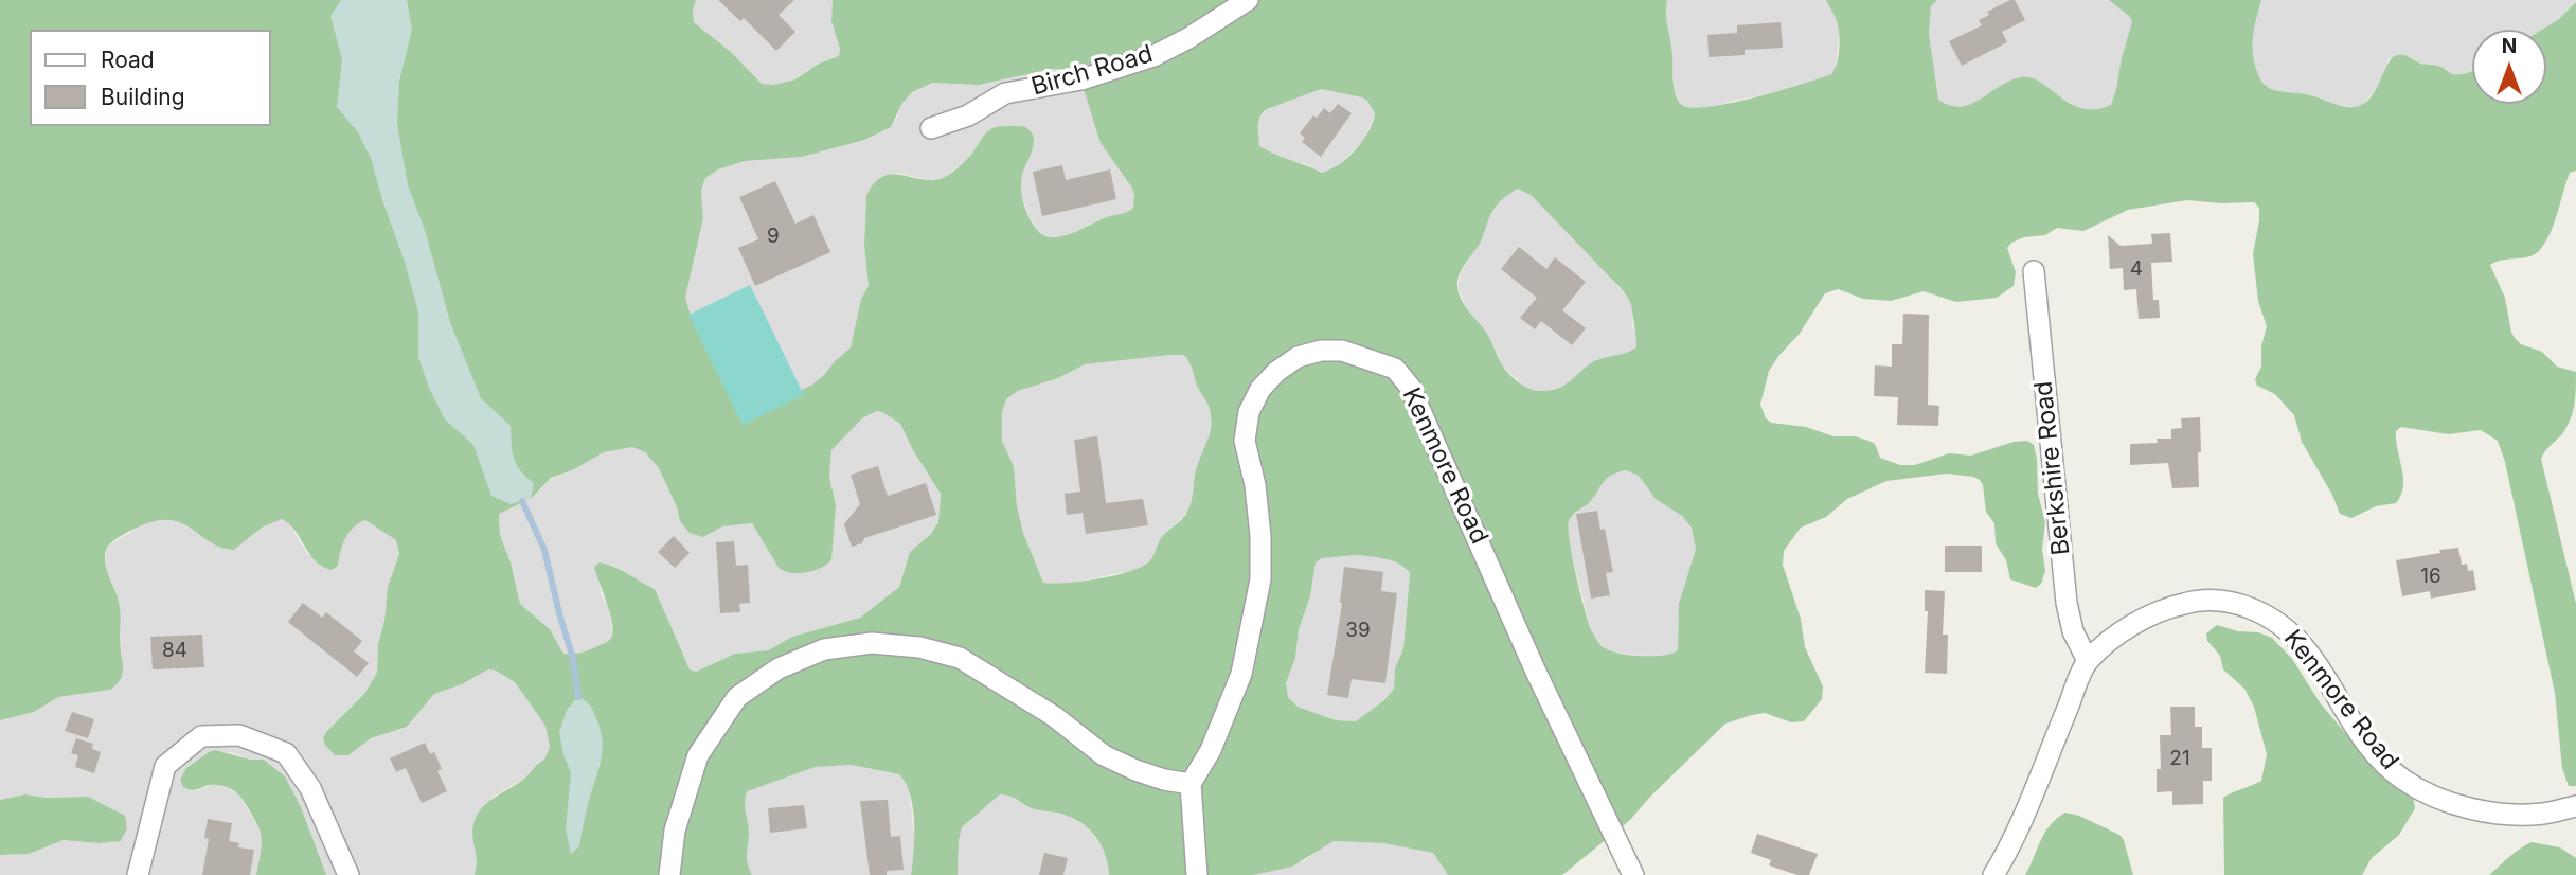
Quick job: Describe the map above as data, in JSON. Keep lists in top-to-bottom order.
{
  "streets": {
    "street": ["Birch Road", "Kenmore Road", "Berkshire Road"]
  },
  "crossings": [
    ["Kenmore Road", "Berkshire Road"]
  ],
  "house_numbers": [
    "9",
    "4",
    "16",
    "39",
    "84",
    "21"
  ],
  "legend": ["Road", "Building"],
  "north": "top"
}
